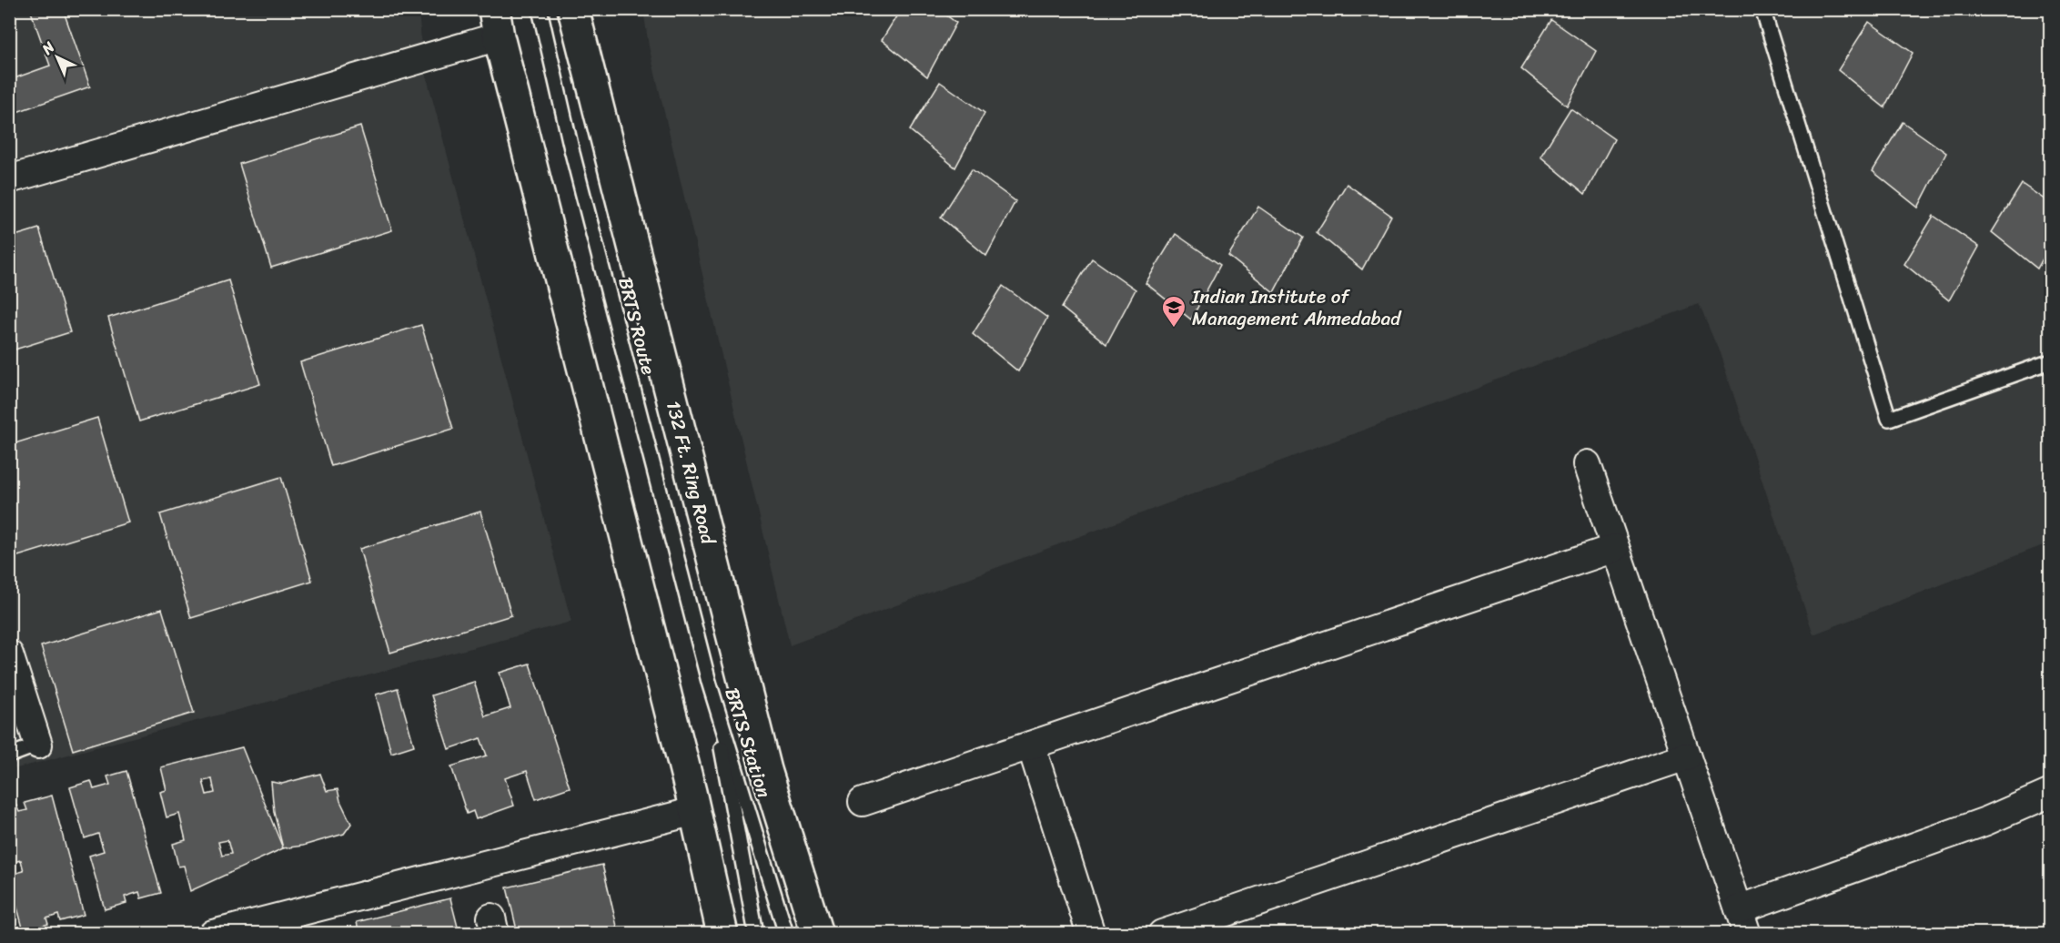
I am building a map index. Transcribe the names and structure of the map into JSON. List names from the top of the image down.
{
  "streets": {
    "main road": ["132 Ft. Ring Road"],
    "lane": ["BRTS Route", "BRTS Station"]
  },
  "crossings": [
    ["BRTS Route", "BRTS Station"]
  ],
  "places": {
    "school or university": ["Indian Institute of Management Ahmedabad"]
  },
  "north": "top left"
}
